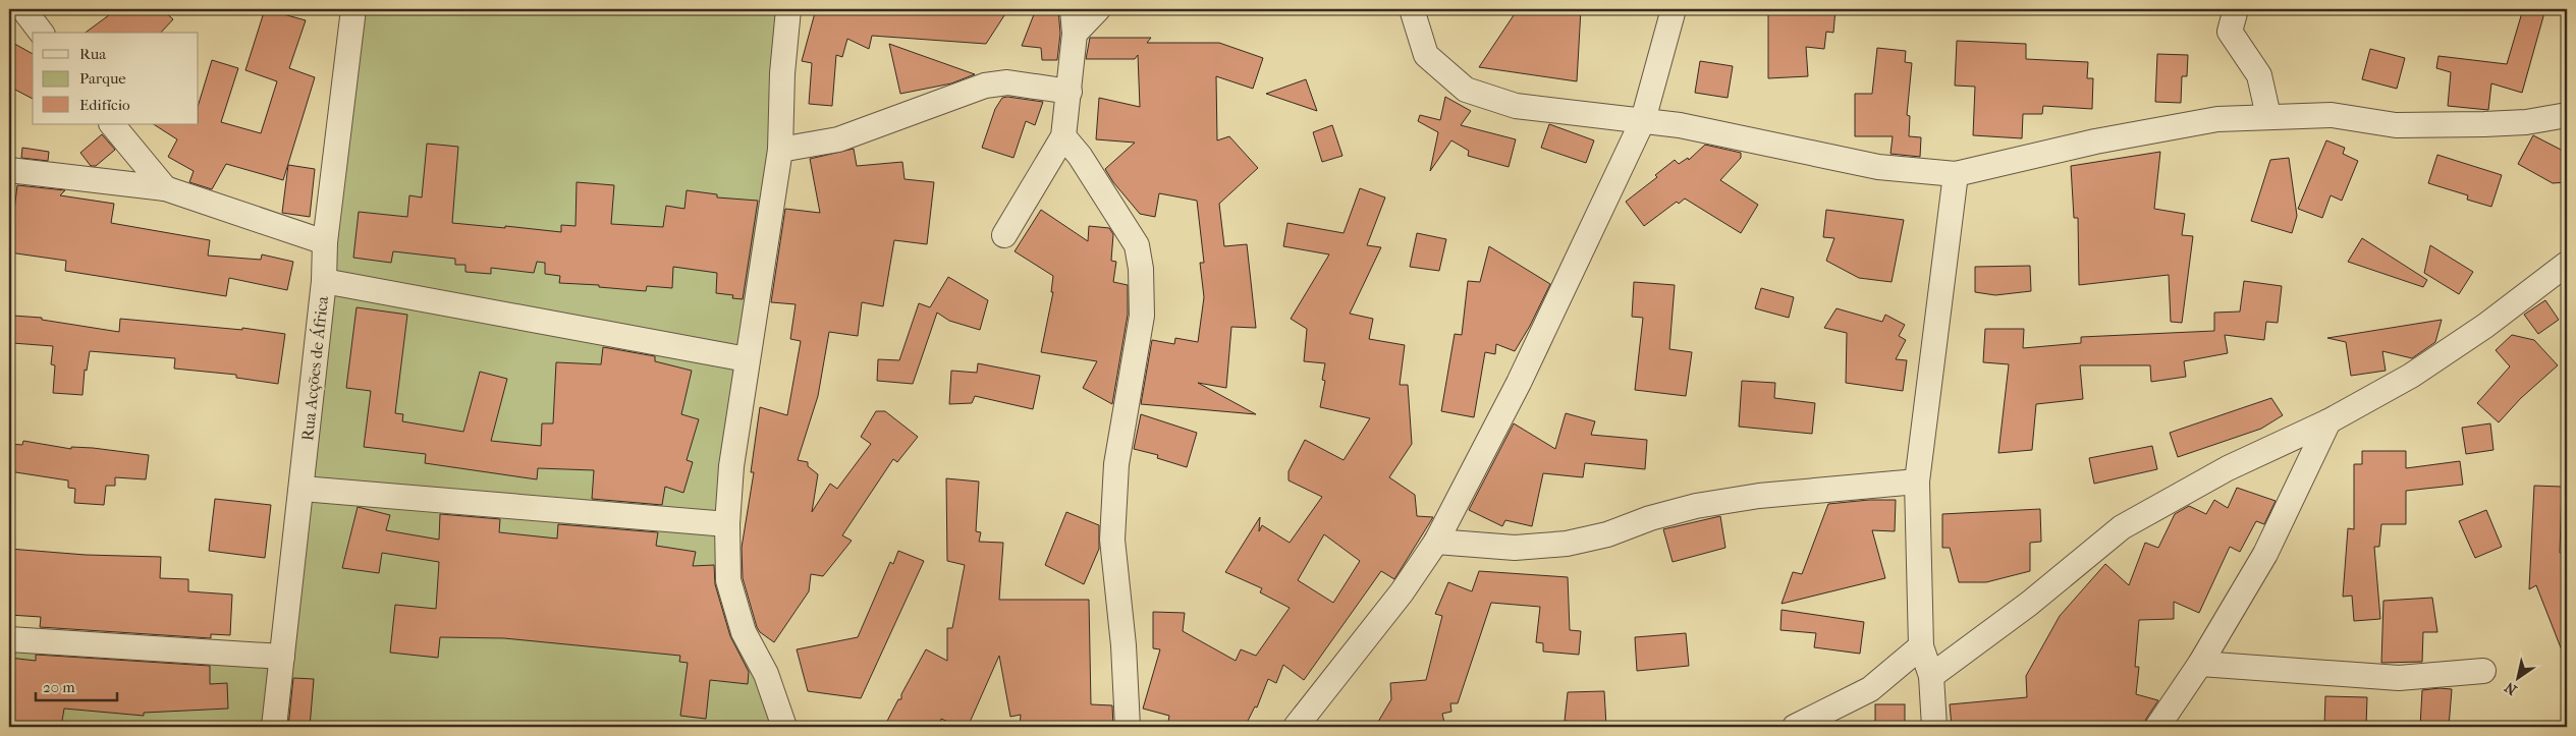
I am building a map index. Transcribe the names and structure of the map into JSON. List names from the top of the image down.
{
  "streets": {
    "street": ["Rua Acções de África"]
  },
  "legend": ["Rua", "Parque", "Edifício"],
  "scale_bar": "20 m",
  "north": "bottom left"
}
